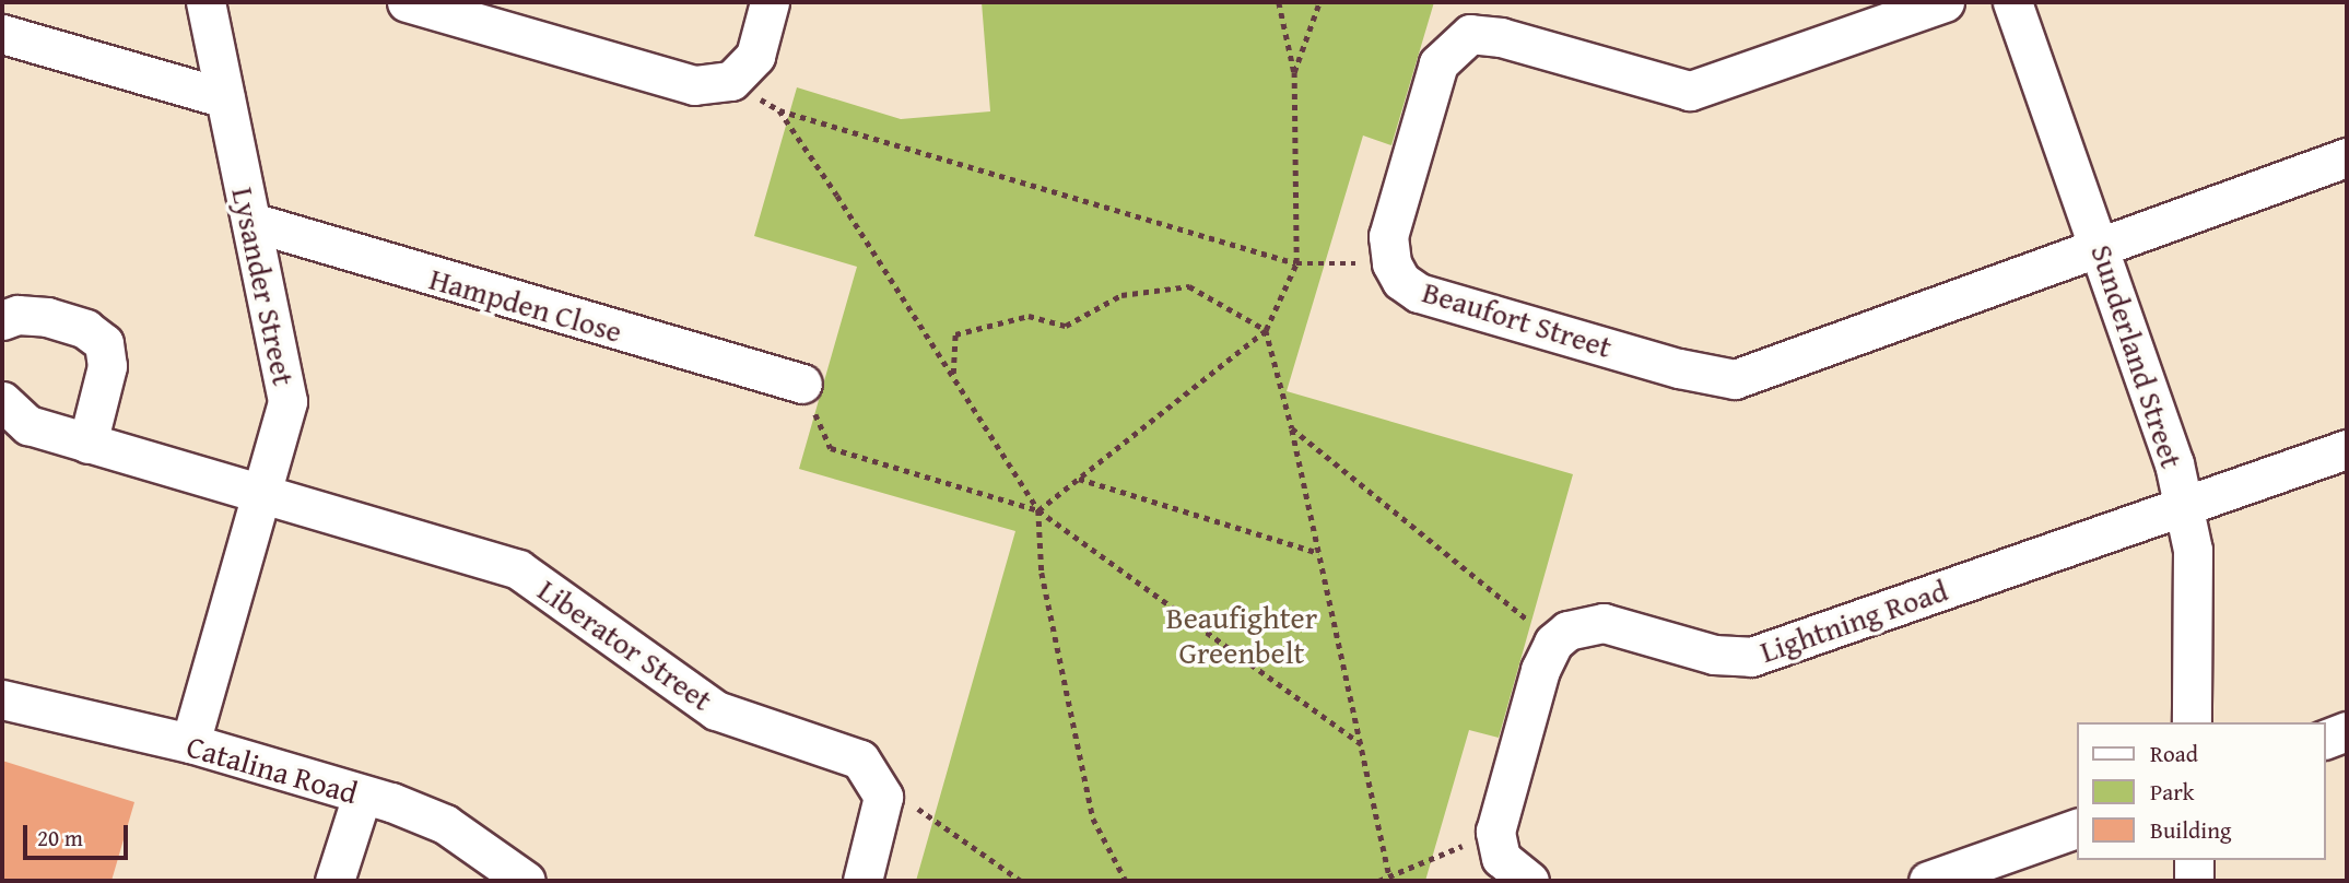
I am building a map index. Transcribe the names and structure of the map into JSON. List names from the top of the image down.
{
  "streets": {
    "street": [
      "Lysander Street",
      "Hampden Close",
      "Beaufort Street",
      "Sunderland Street",
      "Lightning Road",
      "Liberator Street",
      "Catalina Road"
    ]
  },
  "crossings": [
    ["Lysander Street", "Hampden Close"],
    ["Lysander Street", "Liberator Street"],
    ["Lysander Street", "Catalina Road"],
    ["Beaufort Street", "Sunderland Street"],
    ["Sunderland Street", "Lightning Road"]
  ],
  "parks": ["Beaufighter Greenbelt"],
  "legend": ["Road", "Park", "Building"],
  "scale_bar": "20 m"
}
